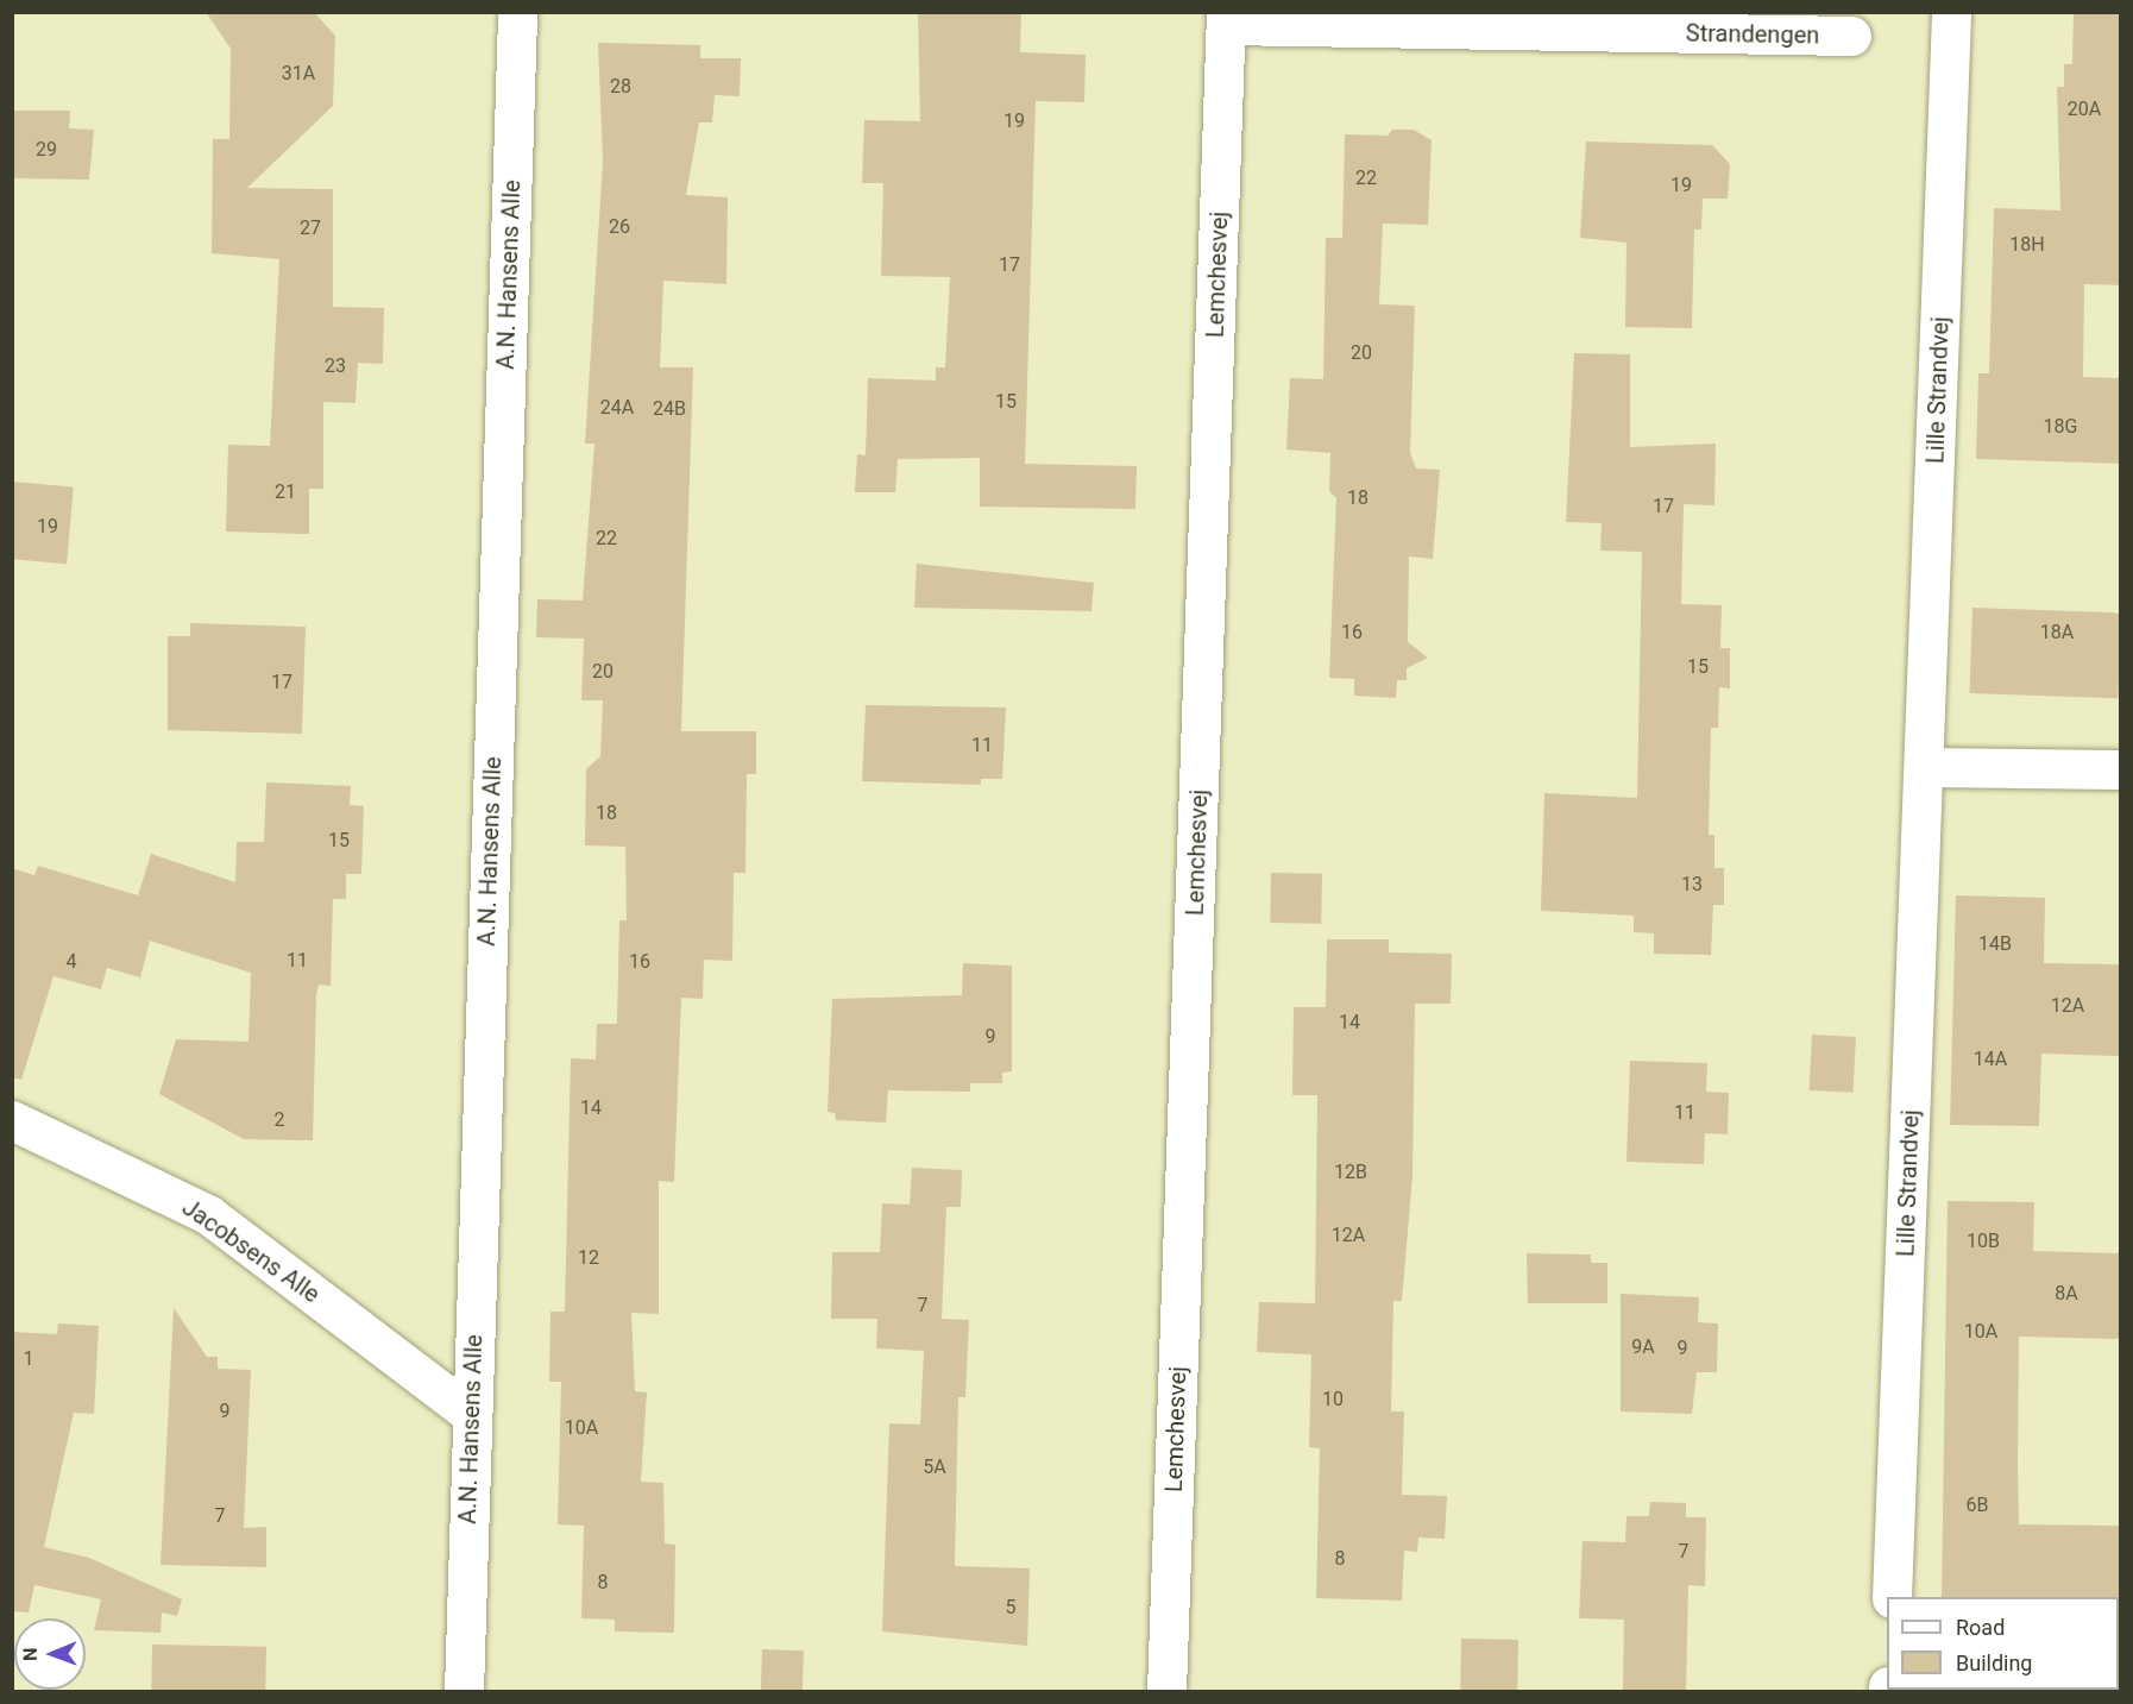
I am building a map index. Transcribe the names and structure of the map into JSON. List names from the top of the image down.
{
  "streets": {
    "street": [
      "Strandengen",
      "A.N. Hansens Alle",
      "Lemchesvej",
      "Lille Strandvej",
      "Jacobsens Alle"
    ]
  },
  "crossings": [
    ["Strandengen", "Lemchesvej"],
    ["A.N. Hansens Alle", "Jacobsens Alle"]
  ],
  "house_numbers": [
    "31A",
    "28",
    "20A",
    "19",
    "29",
    "22",
    "19",
    "26",
    "27",
    "18H",
    "17",
    "20",
    "23",
    "15",
    "24A",
    "24B",
    "18G",
    "21",
    "18",
    "17",
    "19",
    "22",
    "16",
    "18A",
    "15",
    "20",
    "17",
    "11",
    "18",
    "15",
    "13",
    "14B",
    "11",
    "4",
    "16",
    "12A",
    "14",
    "9",
    "14A",
    "14",
    "11",
    "2",
    "12B",
    "12A",
    "10B",
    "12",
    "8A",
    "7",
    "10A",
    "9A",
    "9",
    "1",
    "10",
    "9",
    "10A",
    "5A",
    "6B",
    "7",
    "7",
    "8",
    "8",
    "5"
  ],
  "legend": ["Road", "Building"],
  "north": "left"
}
